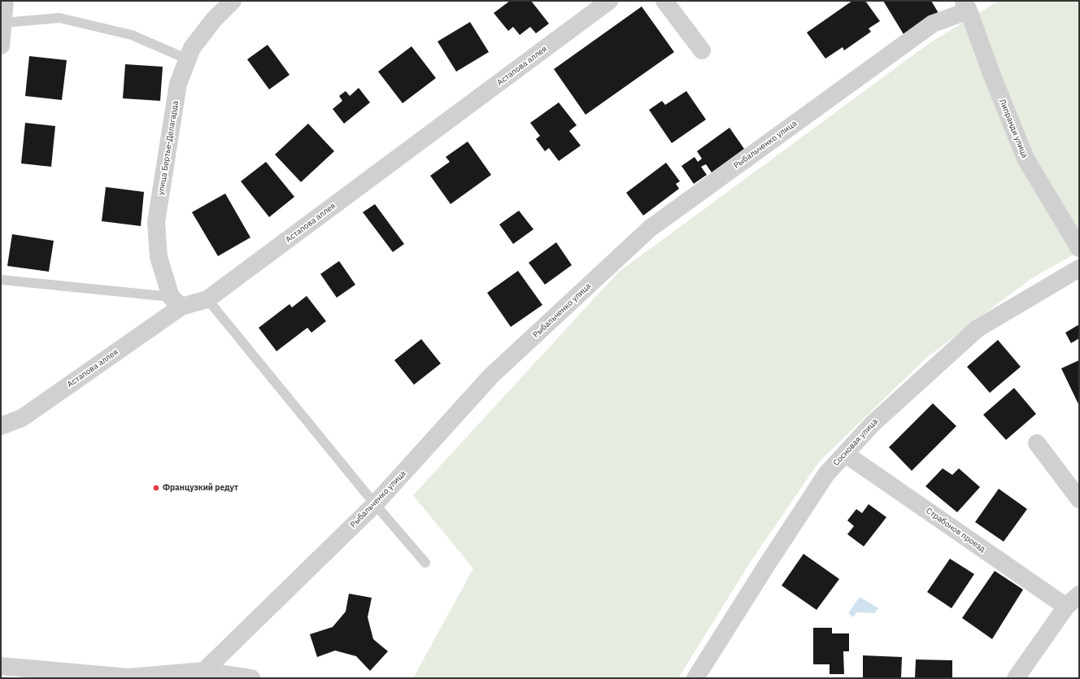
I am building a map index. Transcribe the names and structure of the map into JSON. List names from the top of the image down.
{
  "streets": {
    "street": [
      "Астапова аллея",
      "Липранди улица",
      "Рыбальченко улица",
      "улица Бертье-Делагарда",
      "Сосновая улица",
      "Страбонов проезд"
    ]
  },
  "crossings": [
    ["Астапова аллея", "улица Бертье-Делагарда"],
    ["Липранди улица", "Рыбальченко улица"],
    ["Сосновая улица", "Страбонов проезд"]
  ],
  "places": ["Французкий редут"]
}
